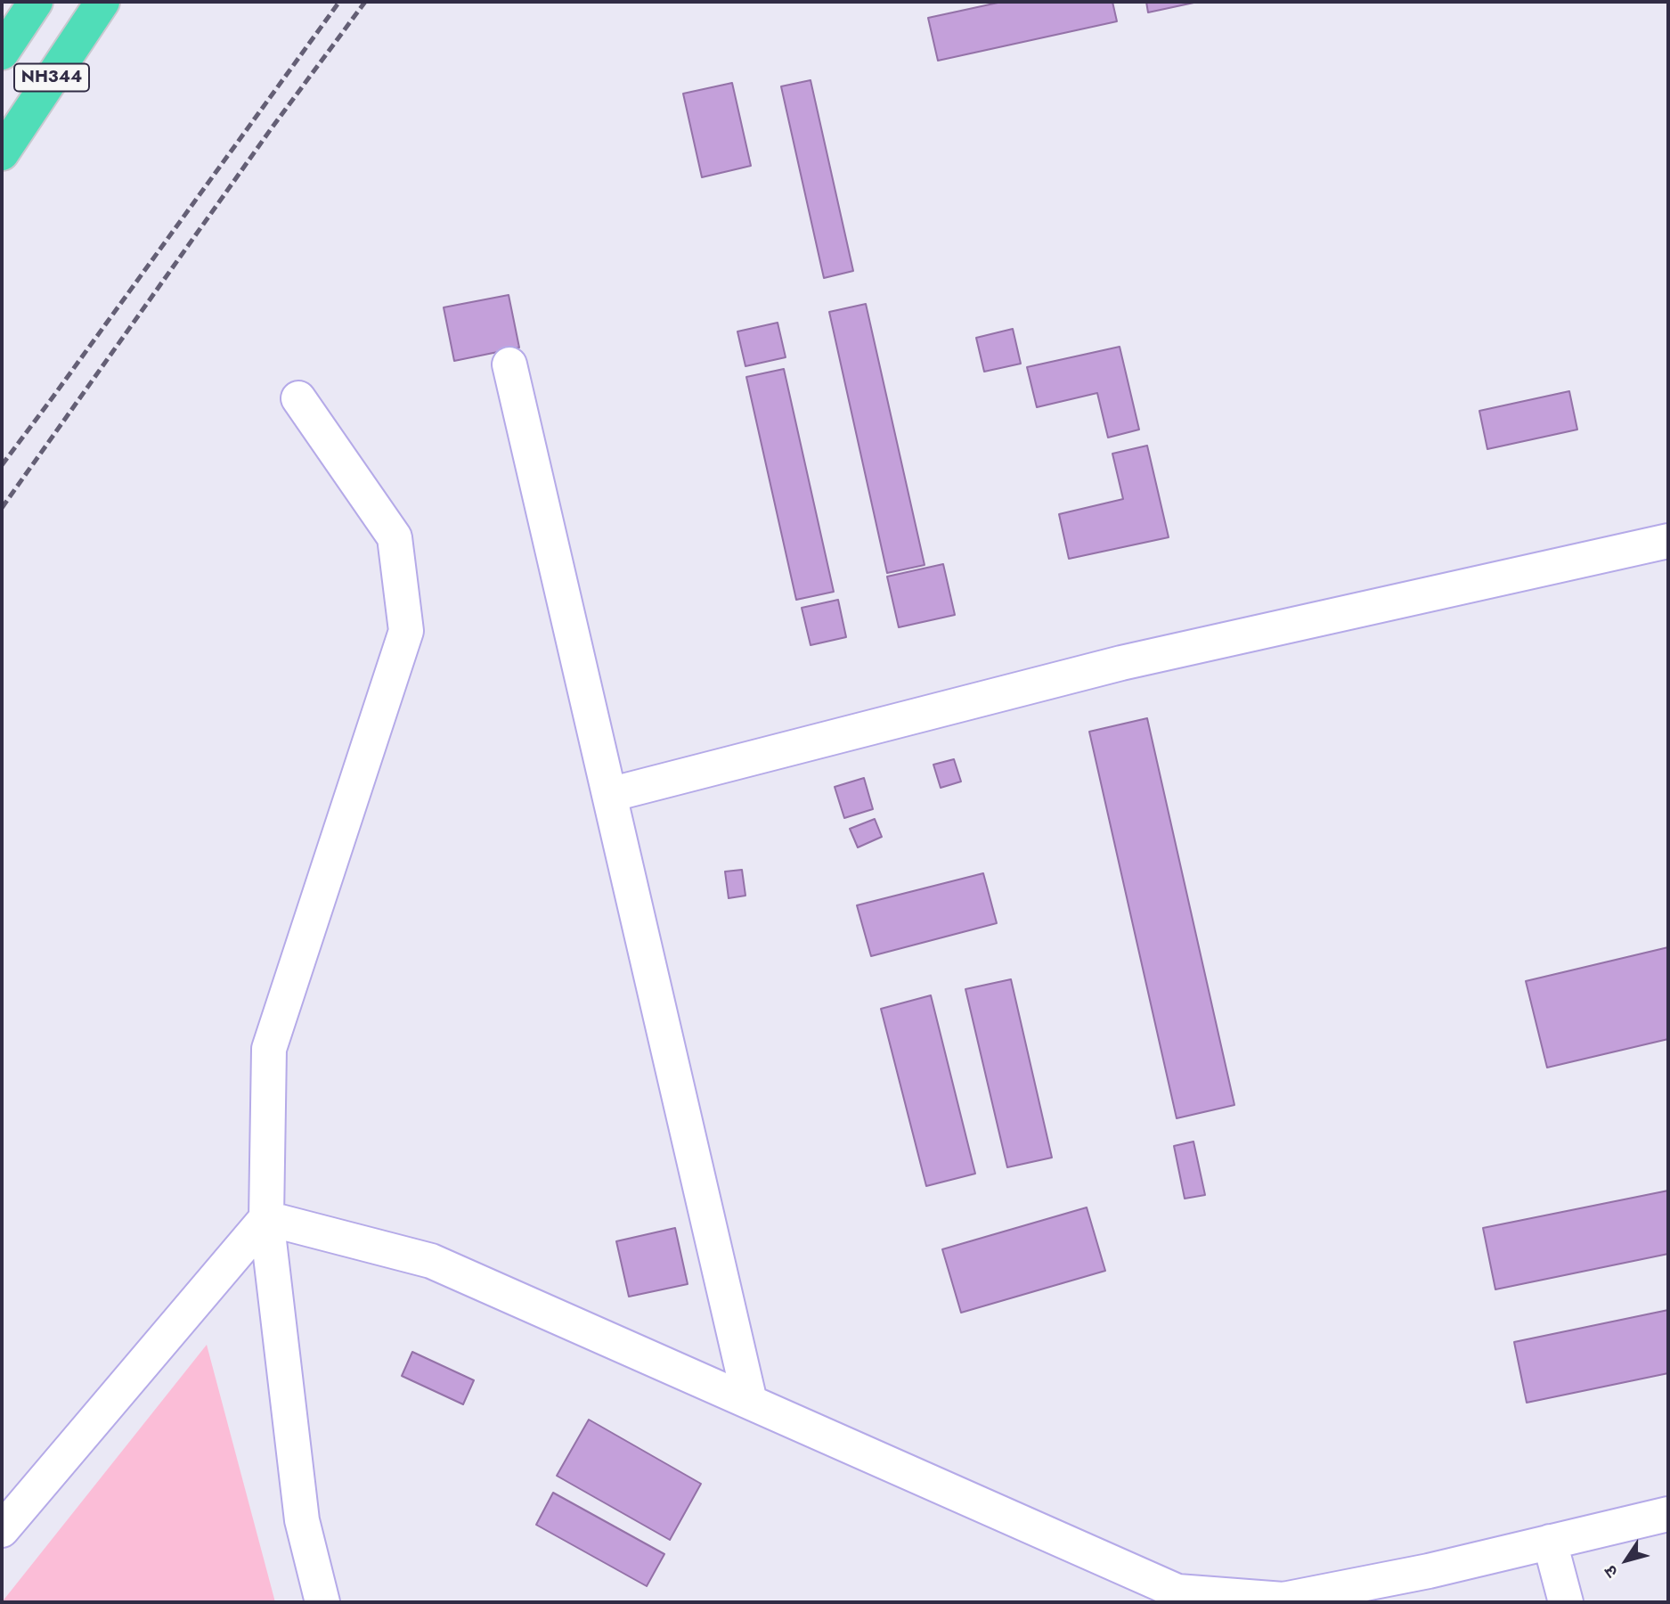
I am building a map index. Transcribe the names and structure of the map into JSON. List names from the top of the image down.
{
  "streets": {
    "highway": ["NH344"]
  },
  "north": "bottom left"
}
